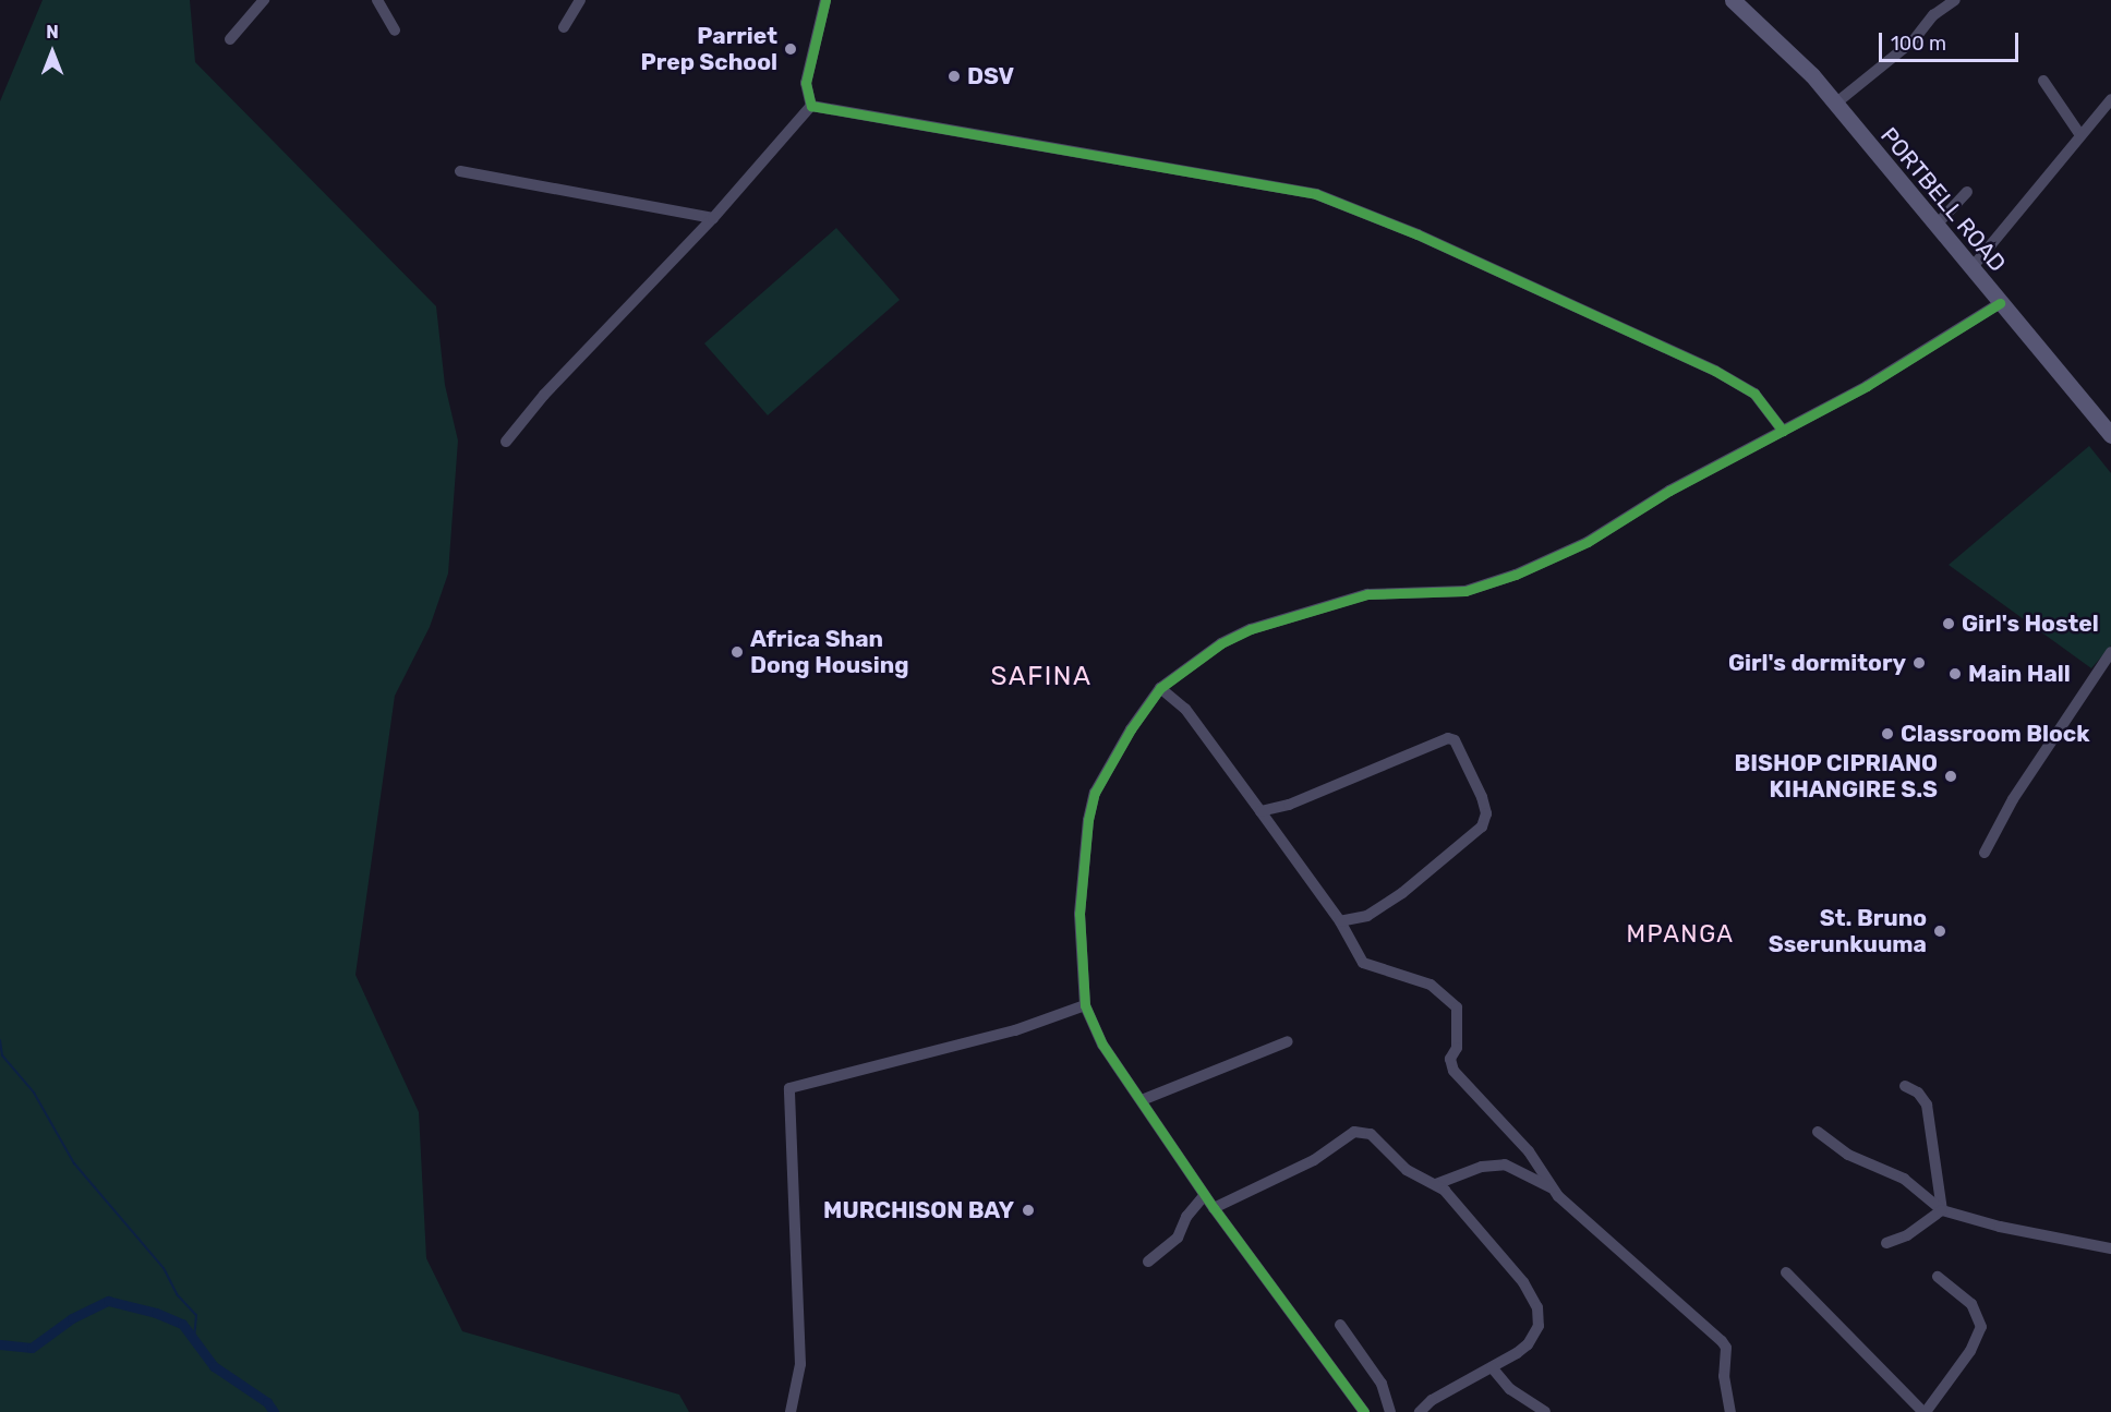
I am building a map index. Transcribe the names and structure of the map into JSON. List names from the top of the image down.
{
  "streets": {
    "main road": ["PORTBELL ROAD"]
  },
  "districts": ["SAFINA", "MPANGA"],
  "places": [
    "Parriet Prep School",
    "DSV",
    "Girl's Hostel",
    "Africa Shan Dong Housing",
    "Girl's dormitory",
    "Main Hall",
    "Classroom Block",
    "BISHOP CIPRIANO KIHANGIRE S.S",
    "St. Bruno Sserunkuuma",
    "MURCHISON BAY"
  ],
  "scale_bar": "100 m",
  "north": "top"
}
